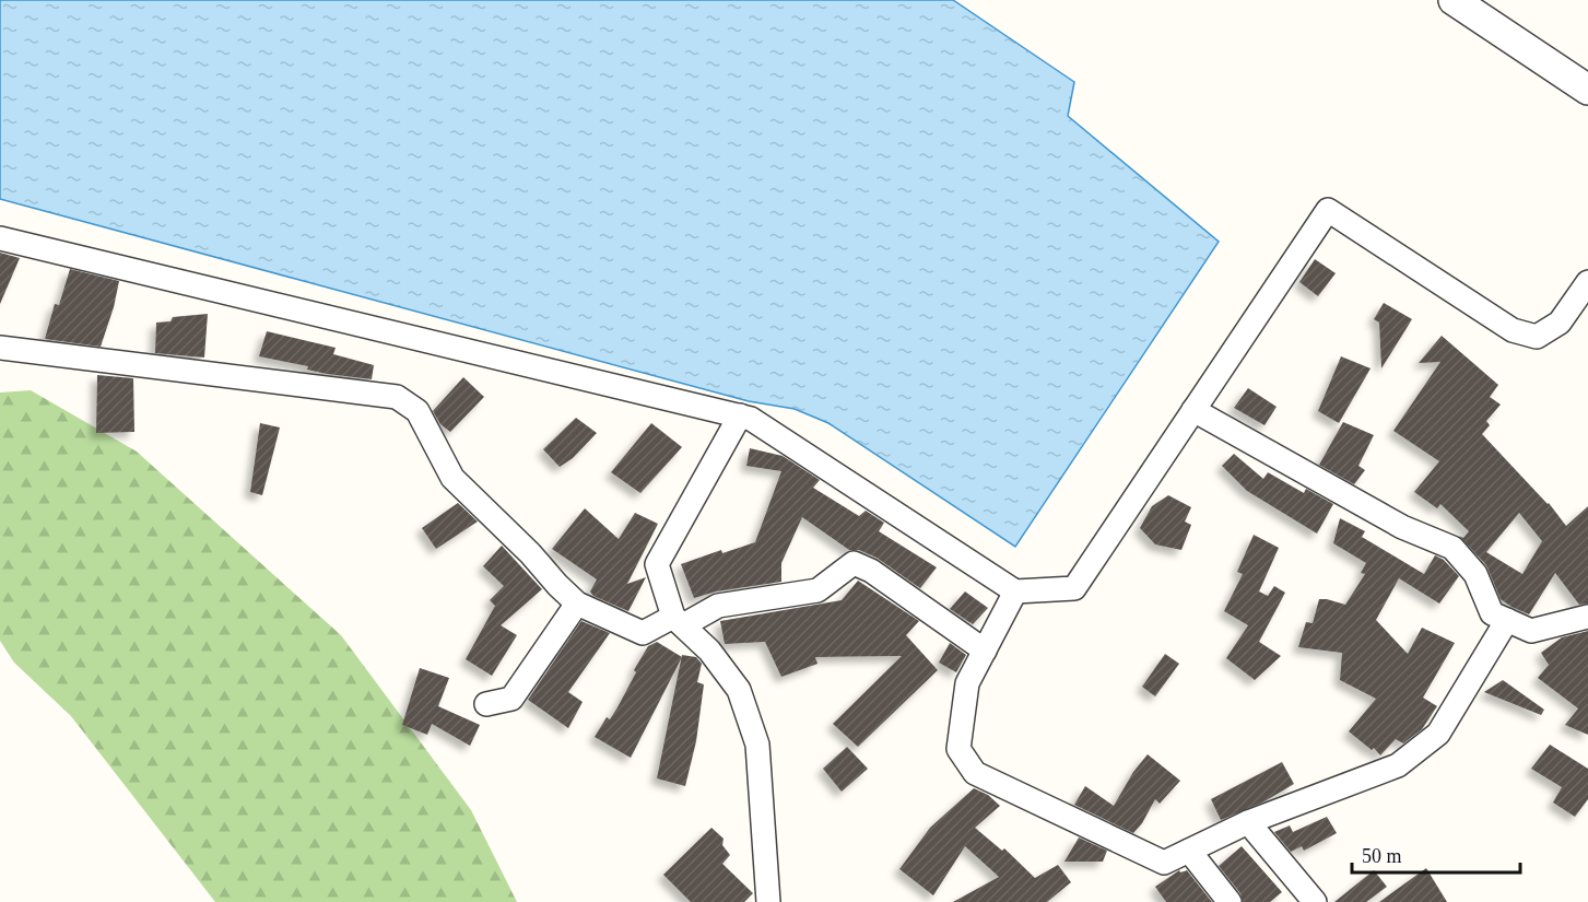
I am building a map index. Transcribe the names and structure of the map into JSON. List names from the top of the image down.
{
  "scale_bar": "50 m"
}
